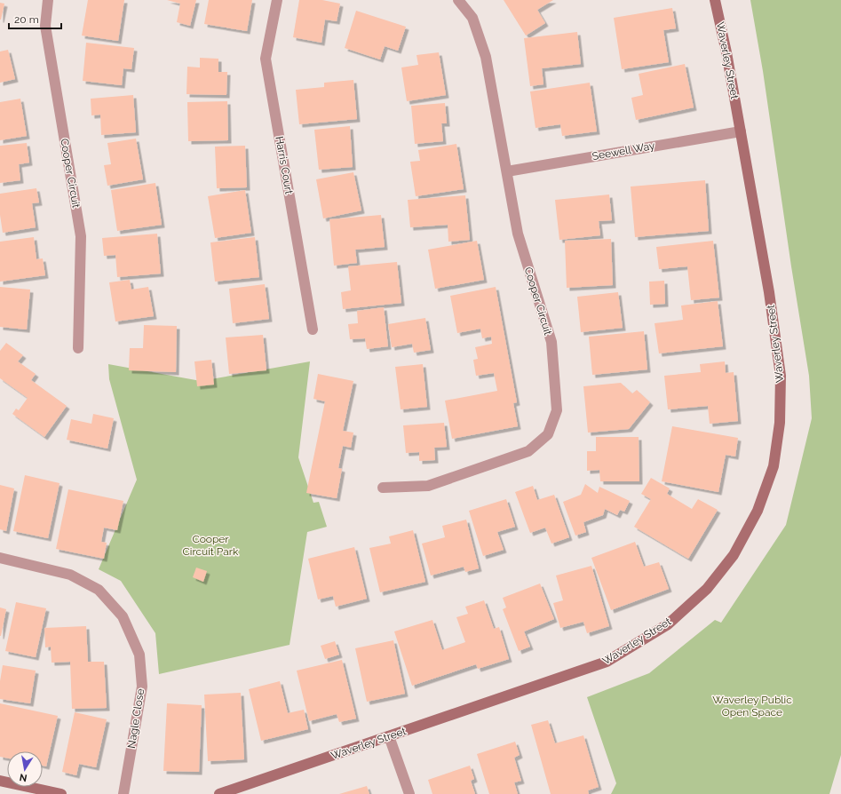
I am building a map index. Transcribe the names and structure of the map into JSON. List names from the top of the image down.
{
  "streets": {
    "street": [
      "Waverley Street",
      "Seewell Way",
      "Harris Court",
      "Cooper Circuit",
      "Nagle Close"
    ]
  },
  "crossings": [
    ["Waverley Street", "Seewell Way"],
    ["Seewell Way", "Cooper Circuit"]
  ],
  "parks": ["Cooper Circuit Park", "Waverley Public Open Space"],
  "scale_bar": "20 m",
  "north": "bottom"
}
